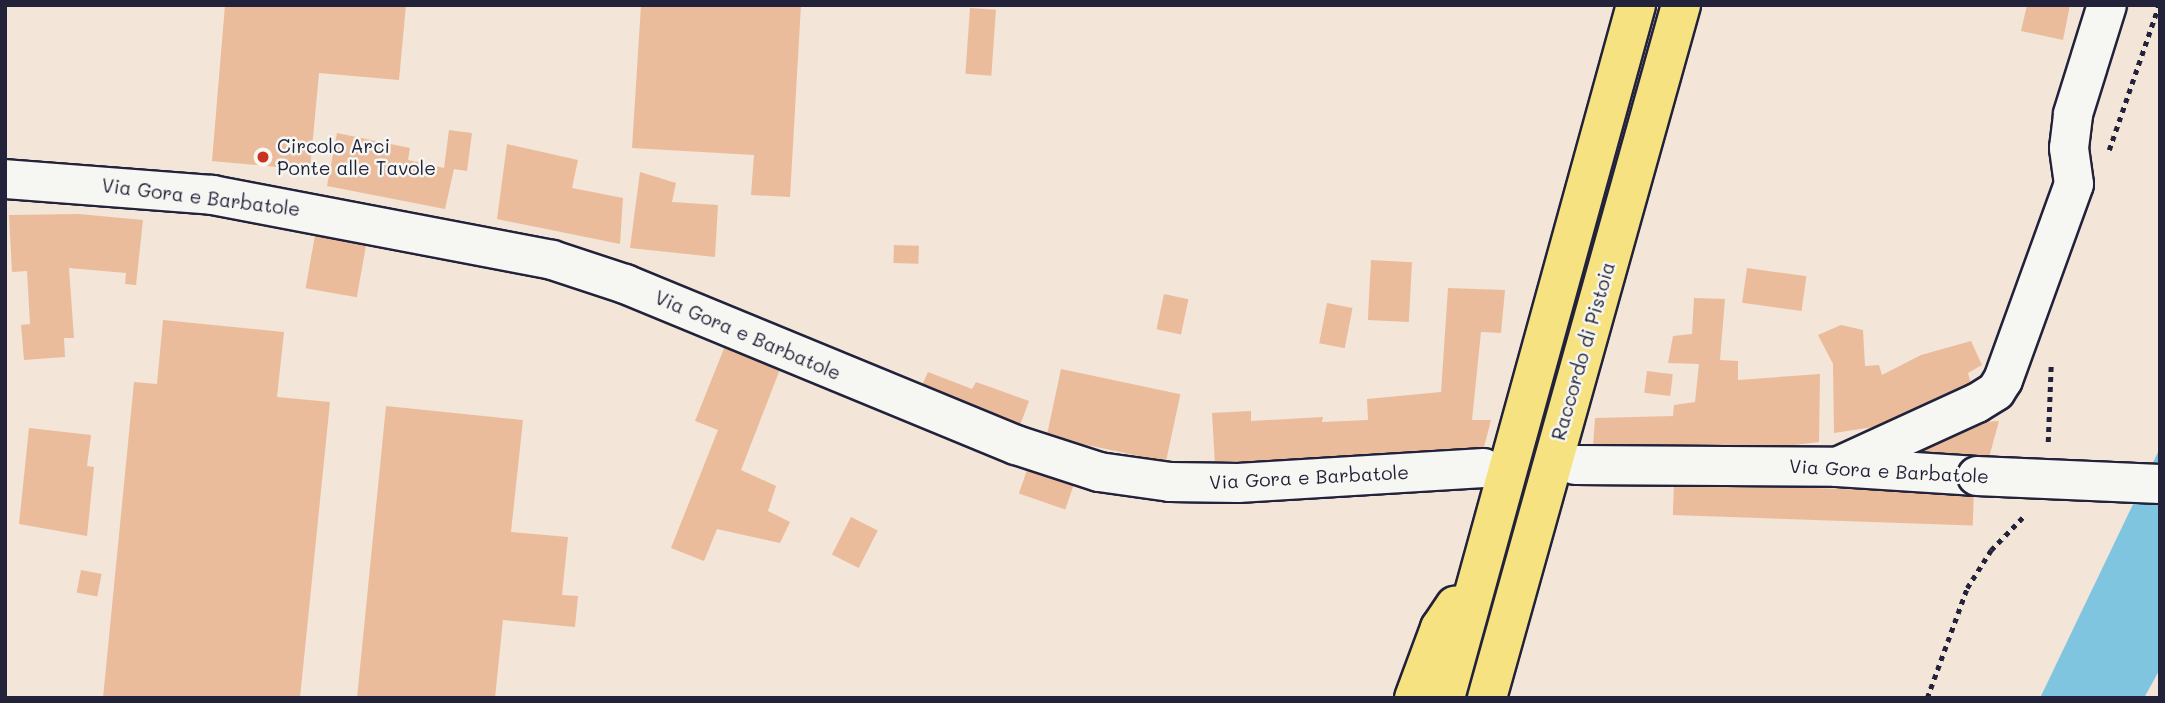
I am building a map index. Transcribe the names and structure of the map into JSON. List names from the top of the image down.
{
  "streets": {
    "highway": ["Raccordo di Pistoia"],
    "street": ["Via Gora e Barbatole"]
  },
  "places": ["Circolo Arci Ponte alle Tavole"]
}
